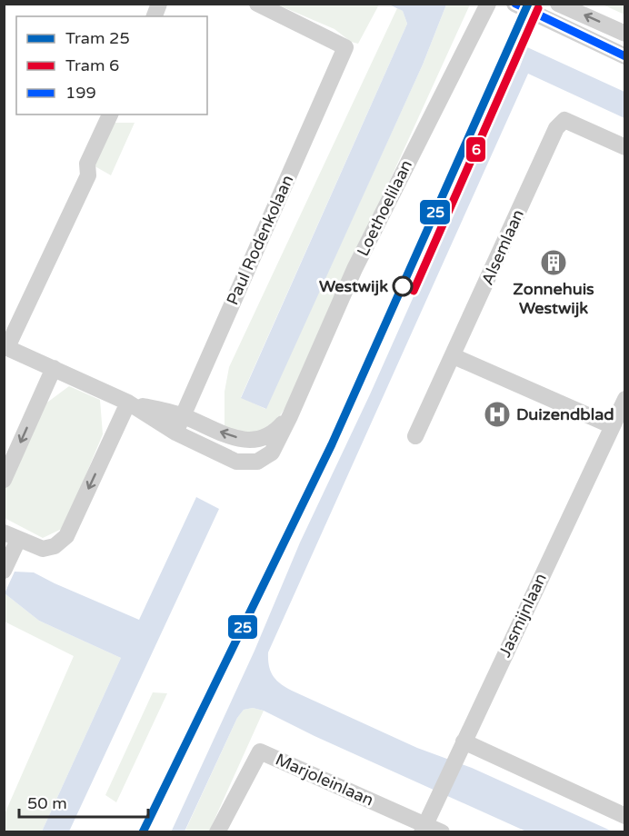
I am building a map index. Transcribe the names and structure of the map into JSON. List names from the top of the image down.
{
  "streets": {
    "street": [
      "Loethoelilaan",
      "Paul Rodenkolaan",
      "Alsemlaan",
      "Jasmijnlaan",
      "Marjoleinlaan"
    ]
  },
  "crossings": [
    ["Loethoelilaan", "Paul Rodenkolaan"],
    ["Jasmijnlaan", "Marjoleinlaan"]
  ],
  "places": {
    "building": ["Zonnehuis Westwijk"],
    "other": ["Westwijk"],
    "hospital": ["Duizendblad"]
  },
  "lines": ["tram line 25", "transit line 199", "tram line 6"],
  "legend": ["Tram 25", "Tram 6", "199"],
  "scale_bar": "50 m"
}
